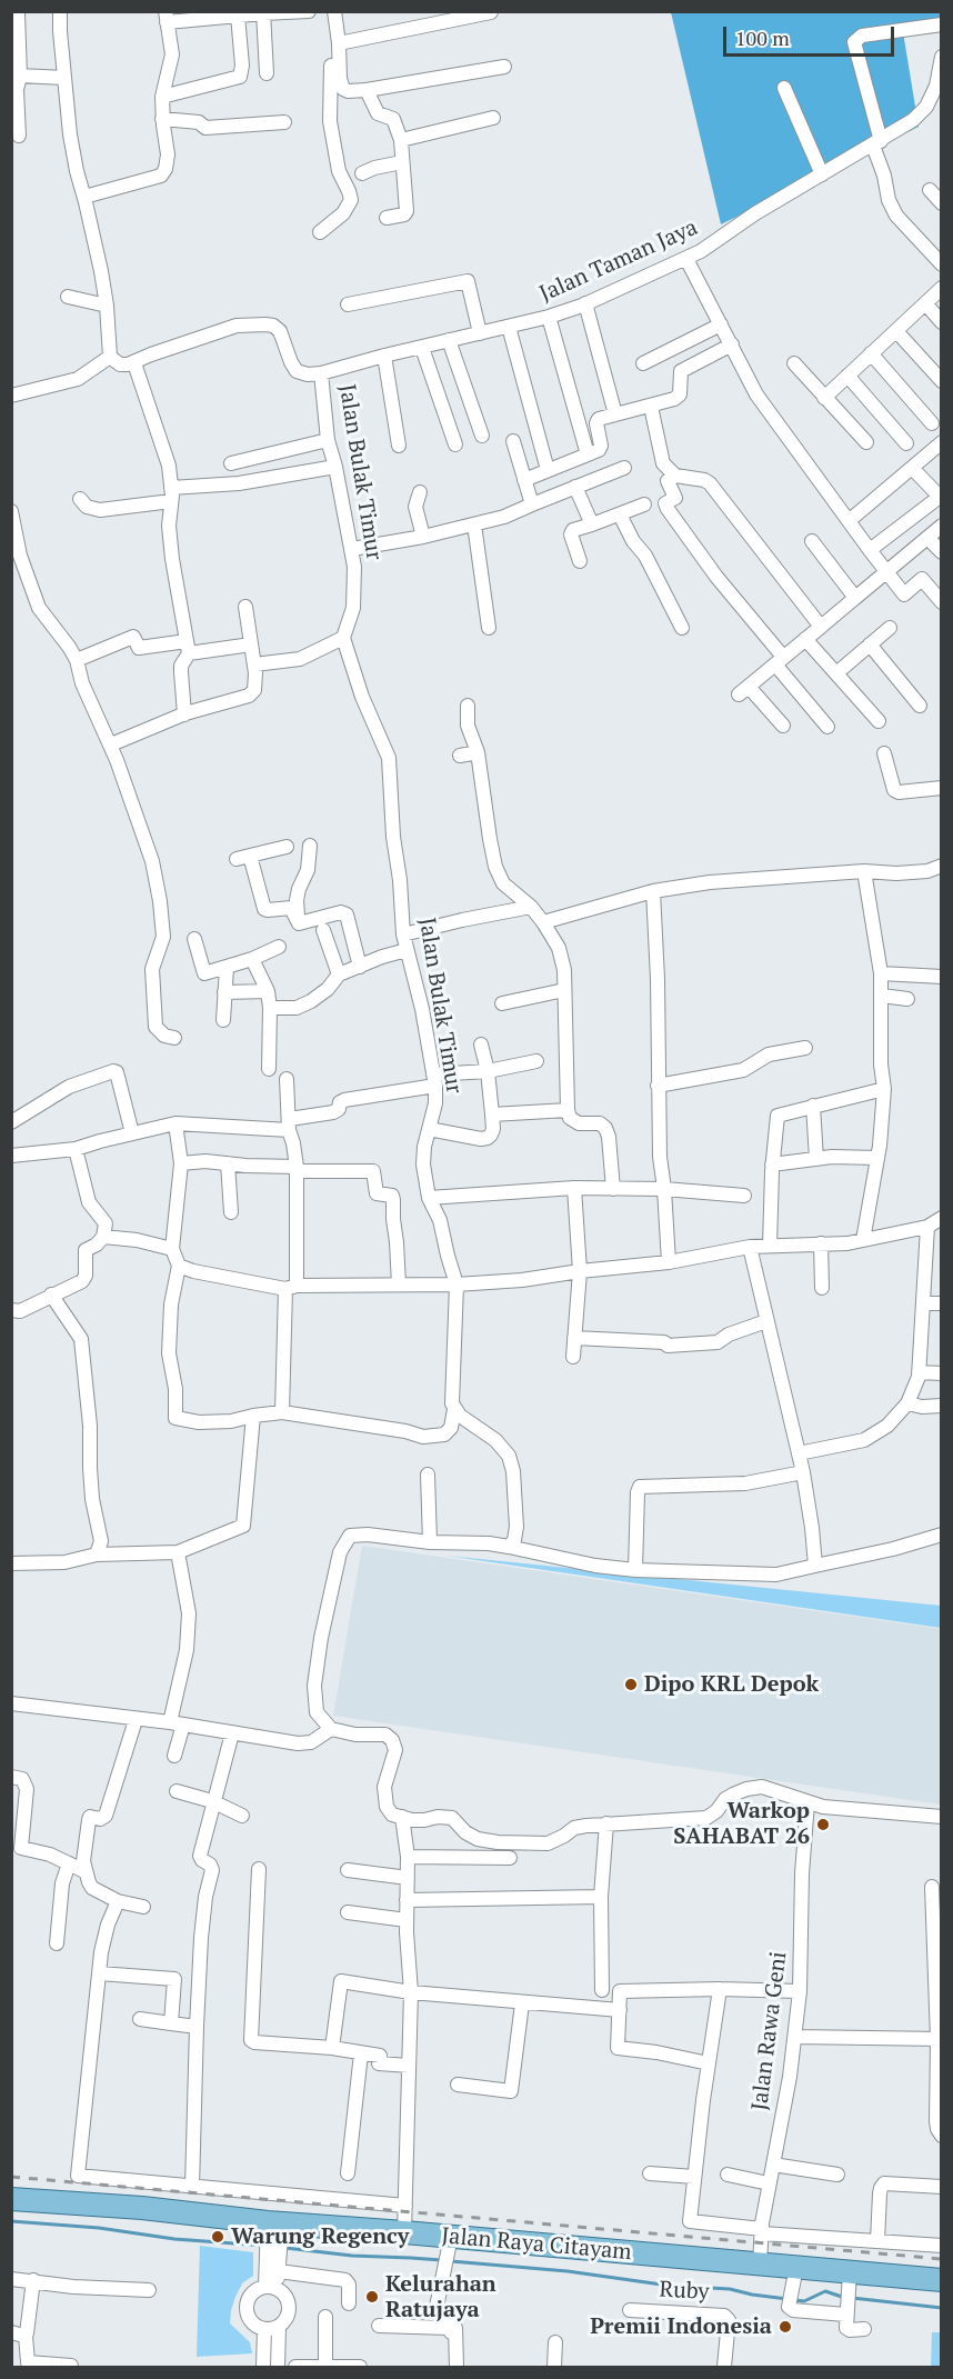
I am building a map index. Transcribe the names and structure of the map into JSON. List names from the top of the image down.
{
  "streets": {
    "main road": ["Jalan Raya Citayam"],
    "street": [
      "Jalan Taman Jaya",
      "Jalan Bulak Timur",
      "Jalan Rawa Geni",
      "Ruby"
    ]
  },
  "crossings": [
    ["Jalan Taman Jaya", "Jalan Bulak Timur"],
    ["Jalan Rawa Geni", "Jalan Raya Citayam"]
  ],
  "places": [
    "Dipo KRL Depok",
    "Warkop SAHABAT 26",
    "Warung Regency",
    "Kelurahan Ratujaya",
    "Premii Indonesia"
  ],
  "scale_bar": "100 m"
}
